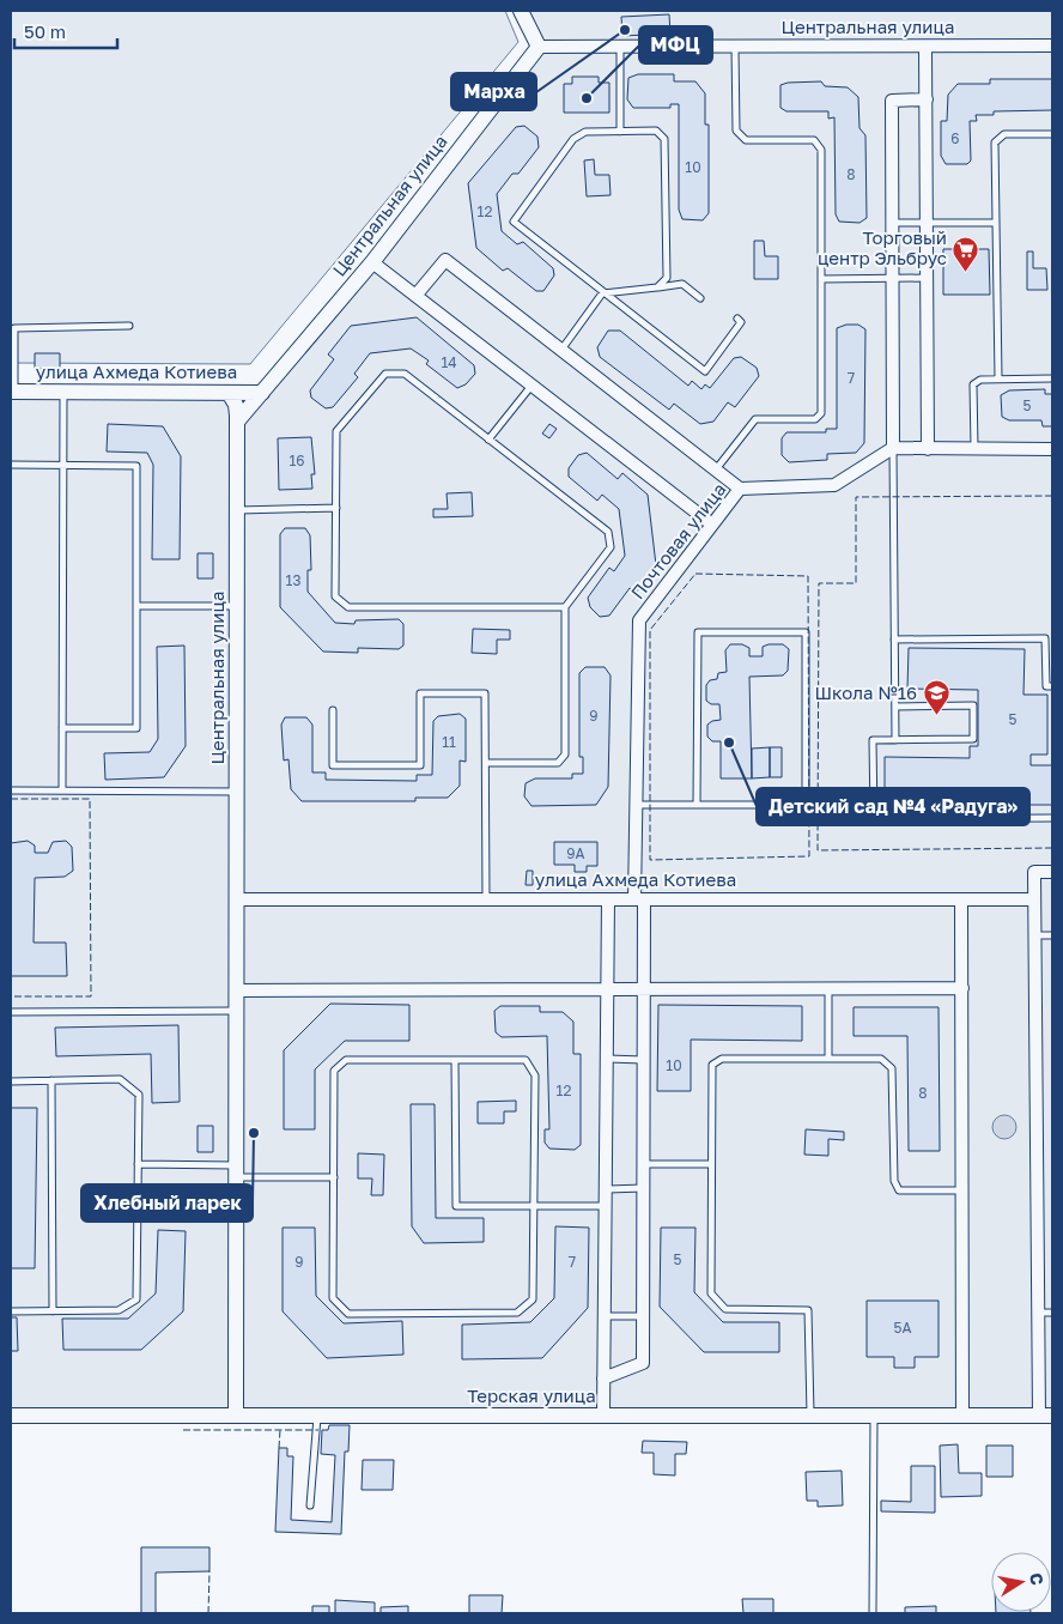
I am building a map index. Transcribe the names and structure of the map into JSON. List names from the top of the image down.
{
  "streets": {
    "street": [
      "Центральная улица",
      "улица Ахмеда Котиева",
      "Почтовая улица",
      "Терская улица"
    ]
  },
  "crossings": [
    ["Центральная улица", "улица Ахмеда Котиева"],
    ["Центральная улица", "Терская улица"],
    ["улица Ахмеда Котиева", "Почтовая улица"]
  ],
  "places": {
    "other": [
      "Марха",
      "МФЦ",
      "Детский сад №4 «Радуга»",
      "Хлебный ларек"
    ],
    "supermarket": ["Торговый центр Эльбрус"],
    "school or university": ["Школа №16"]
  },
  "house_numbers": [
    "6",
    "10",
    "8",
    "12",
    "14",
    "7",
    "5",
    "16",
    "13",
    "9",
    "5",
    "11",
    "9А",
    "10",
    "12",
    "8",
    "5",
    "9",
    "7",
    "5А"
  ],
  "scale_bar": "50 m",
  "north": "right"
}
